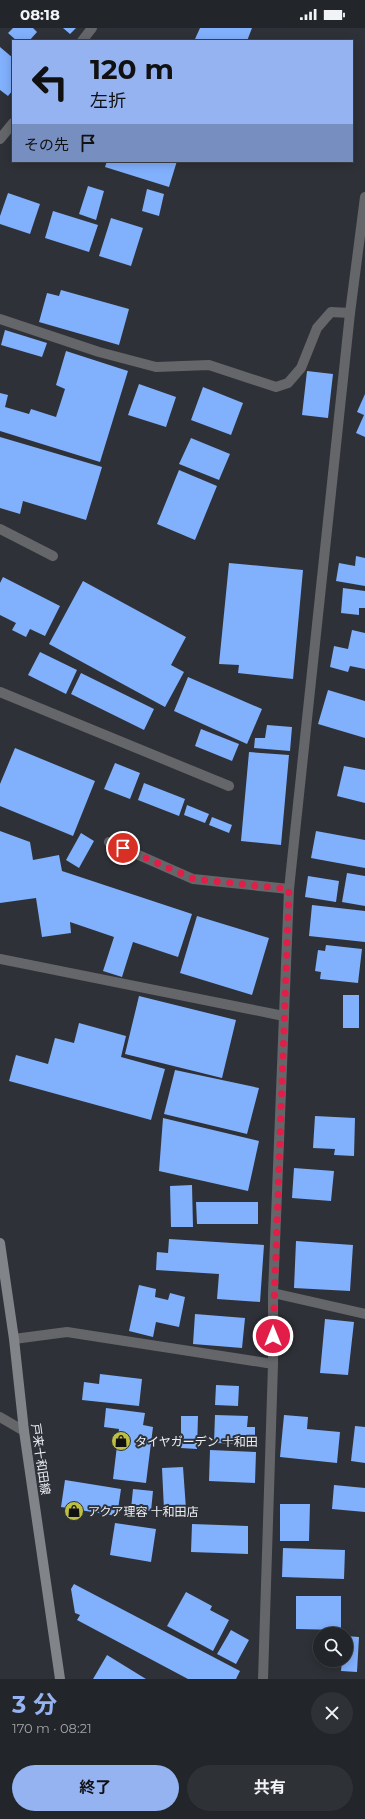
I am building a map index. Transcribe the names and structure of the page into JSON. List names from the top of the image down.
{
  "streets": {
    "main road": ["戸来十和田線"]
  },
  "places": {
    "shop": ["タイヤガーデン 十和田", "アクア理容 十和田店"]
  },
  "page": {
    "status": "08:18",
    "turn": ["120 m", "左折"],
    "then": "その先",
    "heading": ["3 分", "170 m · 08:21"],
    "buttons": ["終了", "共有"]
  }
}
